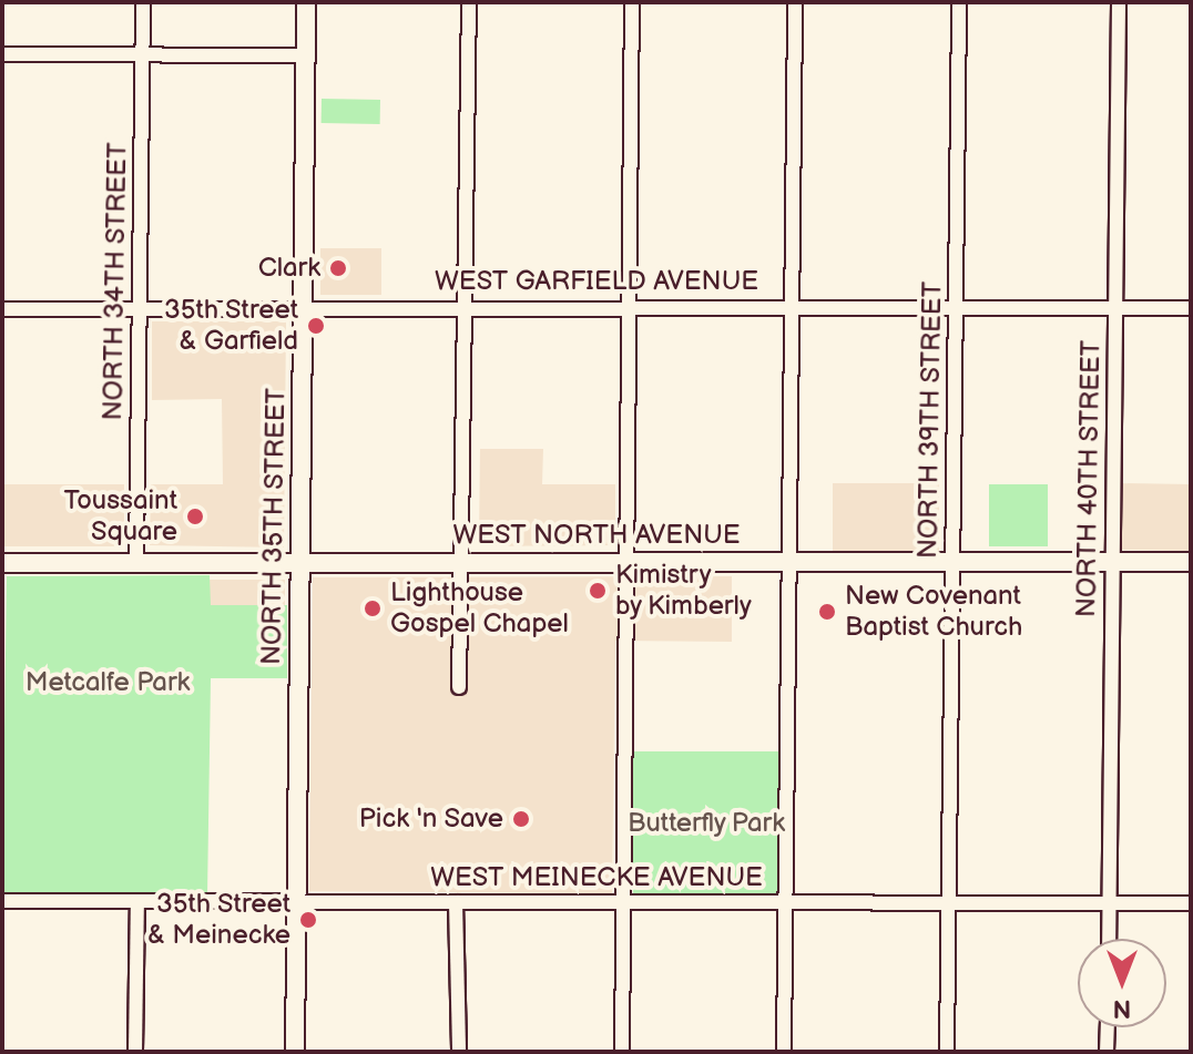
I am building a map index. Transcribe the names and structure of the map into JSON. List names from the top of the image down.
{
  "streets": {
    "main road": ["NORTH 35TH STREET", "WEST NORTH AVENUE"],
    "street": [
      "NORTH 34TH STREET",
      "WEST GARFIELD AVENUE",
      "NORTH 39TH STREET",
      "NORTH 40TH STREET",
      "WEST MEINECKE AVENUE"
    ]
  },
  "crossings": [
    ["NORTH 34TH STREET", "WEST GARFIELD AVENUE"],
    ["NORTH 34TH STREET", "WEST NORTH AVENUE"],
    ["WEST GARFIELD AVENUE", "NORTH 39TH STREET"],
    ["WEST GARFIELD AVENUE", "NORTH 40TH STREET"],
    ["WEST GARFIELD AVENUE", "NORTH 35TH STREET"],
    ["NORTH 39TH STREET", "WEST NORTH AVENUE"],
    ["NORTH 39TH STREET", "WEST MEINECKE AVENUE"],
    ["NORTH 40TH STREET", "WEST NORTH AVENUE"],
    ["NORTH 40TH STREET", "WEST MEINECKE AVENUE"],
    ["NORTH 35TH STREET", "WEST NORTH AVENUE"],
    ["NORTH 35TH STREET", "WEST MEINECKE AVENUE"]
  ],
  "parks": ["Metcalfe Park", "Butterfly Park"],
  "places": [
    "Clark",
    "35th Street & Garfield",
    "Toussaint Square",
    "Kimistry by Kimberly",
    "Lighthouse Gospel Chapel",
    "New Covenant Baptist Church",
    "Pick 'n Save",
    "35th Street & Meinecke"
  ],
  "north": "bottom"
}
